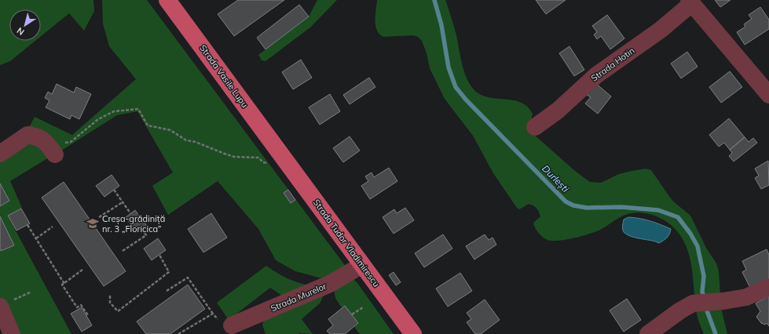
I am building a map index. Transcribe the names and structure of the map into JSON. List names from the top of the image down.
{
  "streets": {
    "main road": ["Strada Vasile Lupu", "Strada Tudor Vladimirescu"],
    "street": ["Strada Hotin", "Strada Murelor"]
  },
  "crossings": [
    ["Strada Vasile Lupu", "Strada Tudor Vladimirescu"],
    ["Strada Tudor Vladimirescu", "Strada Murelor"]
  ],
  "water": ["Durlești"],
  "places": {
    "school or university": ["Creșa-grădiniță nr. 3 „Floricica”"]
  },
  "north": "bottom left"
}
